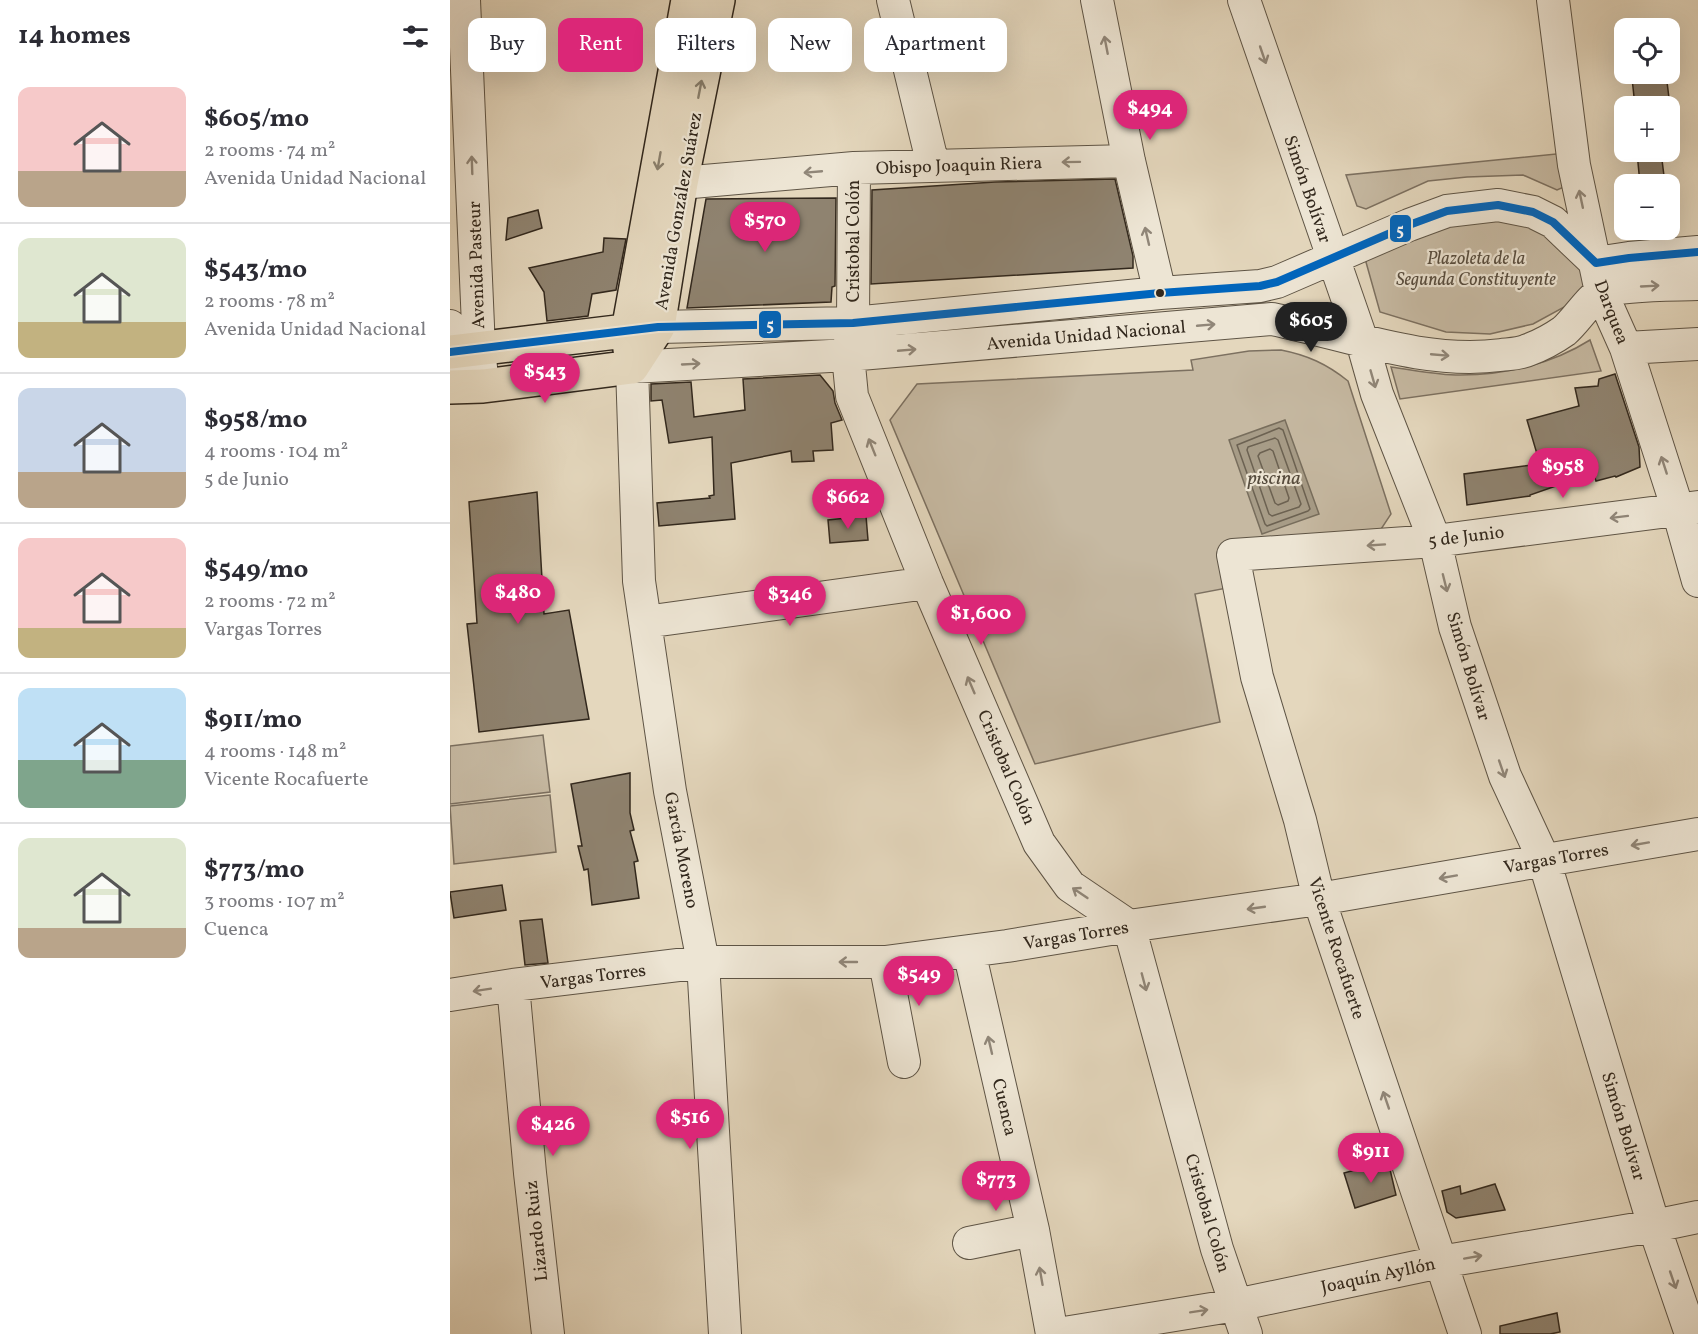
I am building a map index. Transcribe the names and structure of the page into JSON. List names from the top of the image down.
{
  "streets": {
    "main road": ["Avenida González Suárez", "Avenida Unidad Nacional"],
    "street": [
      "Obispo Joaquin Riera",
      "Simón Bolívar",
      "Cristobal Colón",
      "Avenida Pasteur",
      "Darquea",
      "5 de Junio",
      "García Moreno",
      "Vargas Torres",
      "Vicente Rocafuerte",
      "Cuenca",
      "Lizardo Ruiz",
      "Joaquín Ayllón"
    ]
  },
  "crossings": [
    ["Obispo Joaquin Riera", "Avenida González Suárez"],
    ["Obispo Joaquin Riera", "Cristobal Colón"],
    ["Simón Bolívar", "Avenida Unidad Nacional"],
    ["Simón Bolívar", "5 de Junio"],
    ["Simón Bolívar", "Vargas Torres"],
    ["Simón Bolívar", "Joaquín Ayllón"],
    ["Avenida González Suárez", "Avenida Unidad Nacional"],
    ["Avenida González Suárez", "García Moreno"],
    ["Cristobal Colón", "Avenida Unidad Nacional"],
    ["Cristobal Colón", "Vargas Torres"],
    ["Cristobal Colón", "Joaquín Ayllón"],
    ["Avenida Pasteur", "Avenida Unidad Nacional"],
    ["Darquea", "Avenida Unidad Nacional"],
    ["Darquea", "5 de Junio"],
    ["Avenida Unidad Nacional", "García Moreno"],
    ["5 de Junio", "Vicente Rocafuerte"],
    ["García Moreno", "Vargas Torres"],
    ["Vargas Torres", "Vicente Rocafuerte"],
    ["Vargas Torres", "Cuenca"],
    ["Vargas Torres", "Lizardo Ruiz"],
    ["Vicente Rocafuerte", "Joaquín Ayllón"]
  ],
  "one_way": [
    "Obispo Joaquin Riera",
    "Simón Bolívar",
    "Avenida Pasteur",
    "Darquea",
    "Avenida Unidad Nacional",
    "Vargas Torres",
    "Vicente Rocafuerte",
    "Cuenca",
    "Joaquín Ayllón"
  ],
  "water": ["piscina"],
  "parks": ["Plazoleta de la Segunda Constituyente"],
  "lines": ["transit line 5"],
  "page": {
    "heading": "14 homes",
    "map_buttons": ["+", "−"],
    "chip": [
      "Buy",
      "Rent",
      "Filters",
      "New",
      "Apartment"
    ],
    "list": [
      {
        "name": "$605/mo",
        "note": "2 rooms · 74 m² · Avenida Unidad Nacional"
      },
      {
        "name": "$543/mo",
        "note": "2 rooms · 78 m² · Avenida Unidad Nacional"
      },
      {
        "name": "$958/mo",
        "note": "4 rooms · 104 m² · 5 de Junio"
      },
      {
        "name": "$549/mo",
        "note": "2 rooms · 72 m² · Vargas Torres"
      },
      {
        "name": "$911/mo",
        "note": "4 rooms · 148 m² · Vicente Rocafuerte"
      },
      {
        "name": "$773/mo",
        "note": "3 rooms · 107 m² · Cuenca"
      }
    ],
    "price": [
      "$494",
      "$570",
      "$605",
      "$543",
      "$958",
      "$662",
      "$480",
      "$346",
      "$1,600",
      "$549",
      "$516",
      "$426",
      "$911",
      "$773"
    ]
  }
}
